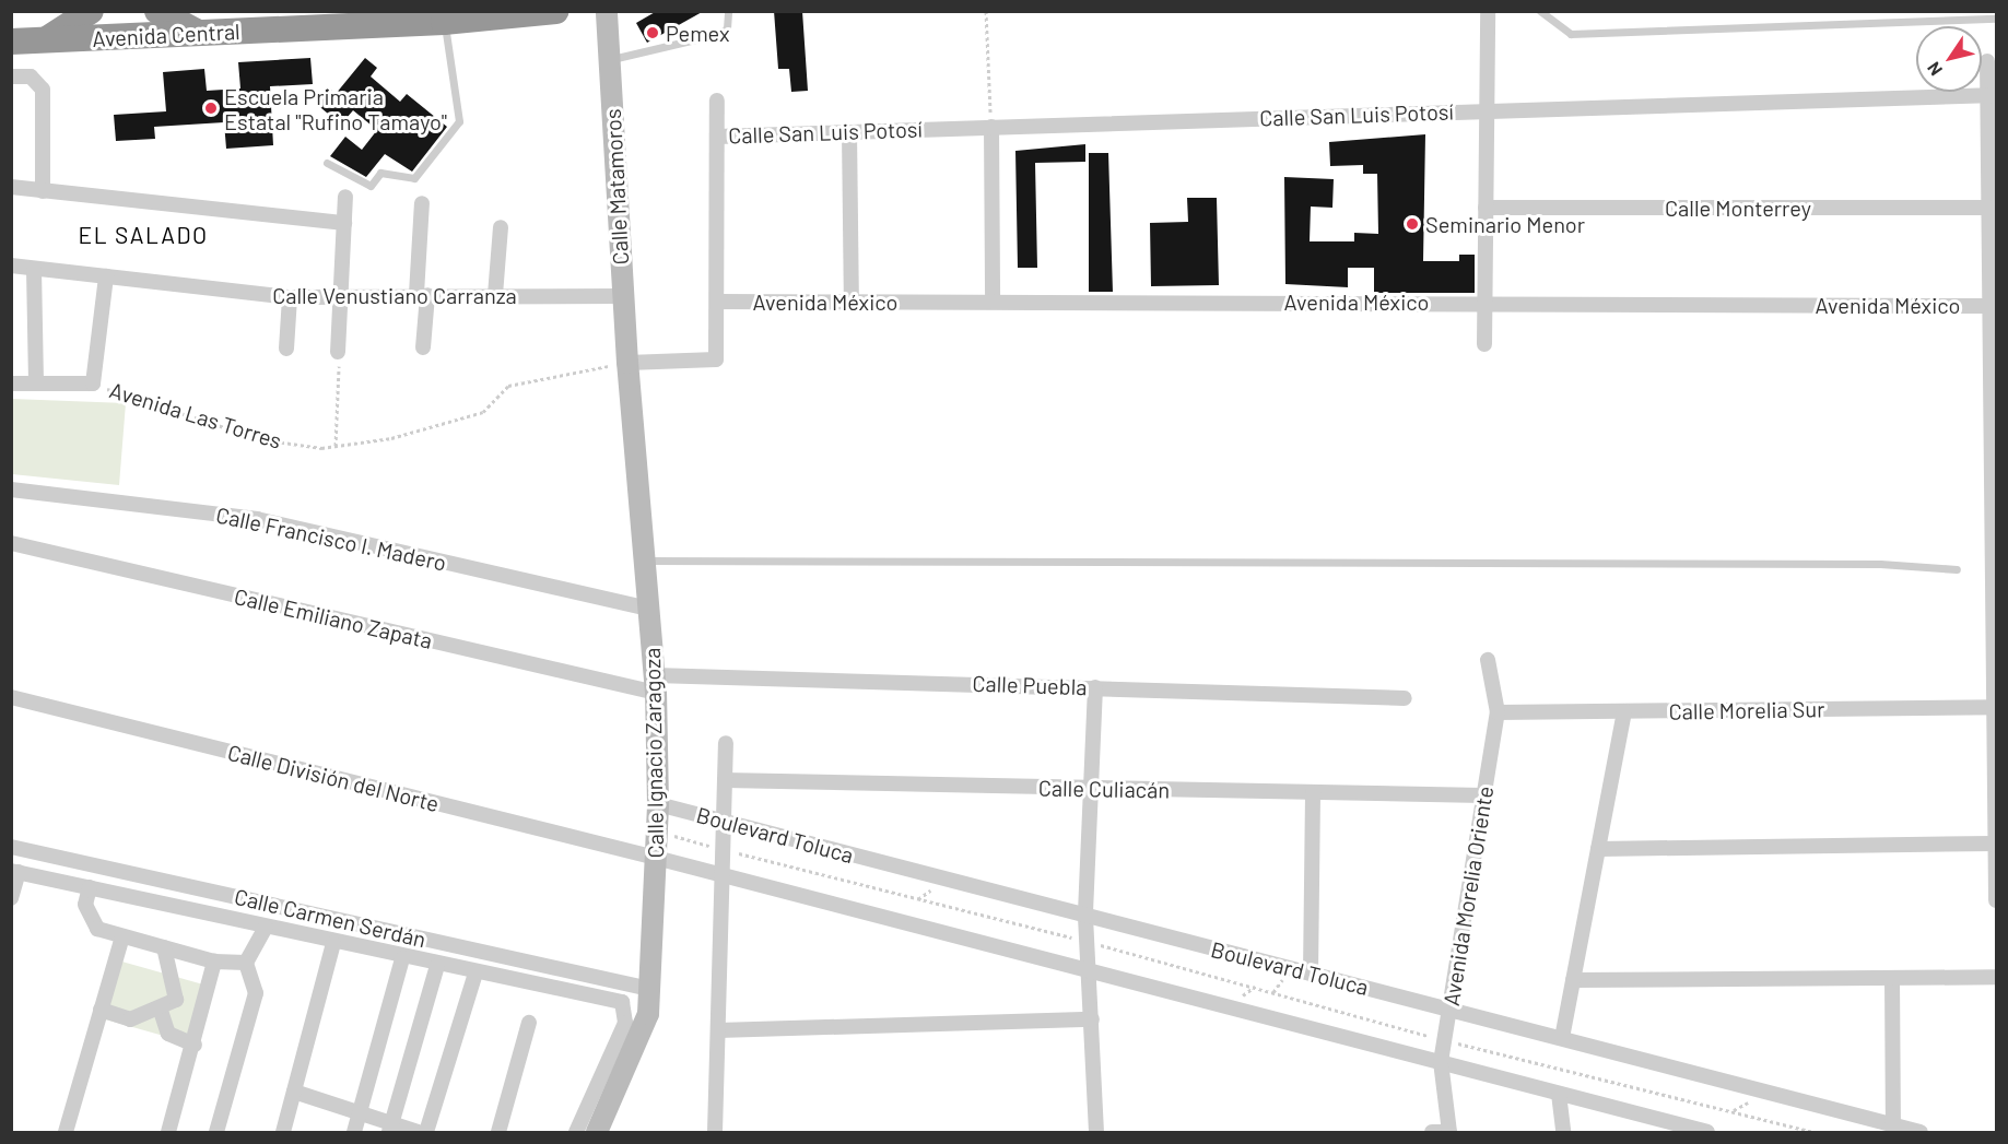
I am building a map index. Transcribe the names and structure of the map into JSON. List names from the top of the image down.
{
  "streets": {
    "highway": ["Avenida Central"],
    "street": [
      "Calle San Luis Potosí",
      "Calle Matamoros",
      "Calle Monterrey",
      "Calle Venustiano Carranza",
      "Avenida México",
      "Avenida Las Torres",
      "Calle Francisco I. Madero",
      "Calle Emiliano Zapata",
      "Calle Puebla",
      "Calle Morelia Sur",
      "Calle Ignacio Zaragoza",
      "Calle División del Norte",
      "Calle Culiacán",
      "Boulevard Toluca",
      "Avenida Morelia Oriente",
      "Calle Carmen Serdán"
    ]
  },
  "crossings": [
    ["Calle Matamoros", "Calle Venustiano Carranza"],
    ["Calle Matamoros", "Avenida Las Torres"],
    ["Calle Matamoros", "Calle Ignacio Zaragoza"],
    ["Avenida Las Torres", "Calle Ignacio Zaragoza"],
    ["Calle Francisco I. Madero", "Calle Ignacio Zaragoza"],
    ["Calle Emiliano Zapata", "Calle Puebla"],
    ["Calle Emiliano Zapata", "Calle Ignacio Zaragoza"],
    ["Calle Puebla", "Calle Ignacio Zaragoza"],
    ["Calle Morelia Sur", "Avenida Morelia Oriente"],
    ["Calle Ignacio Zaragoza", "Calle División del Norte"],
    ["Calle Ignacio Zaragoza", "Boulevard Toluca"],
    ["Calle Ignacio Zaragoza", "Calle Carmen Serdán"],
    ["Calle Culiacán", "Avenida Morelia Oriente"],
    ["Boulevard Toluca", "Avenida Morelia Oriente"]
  ],
  "districts": ["EL SALADO"],
  "places": ["Pemex", "Escuela Primaria Estatal \"Rufino Tamayo\"", "Seminario Menor"],
  "north": "bottom left"
}
